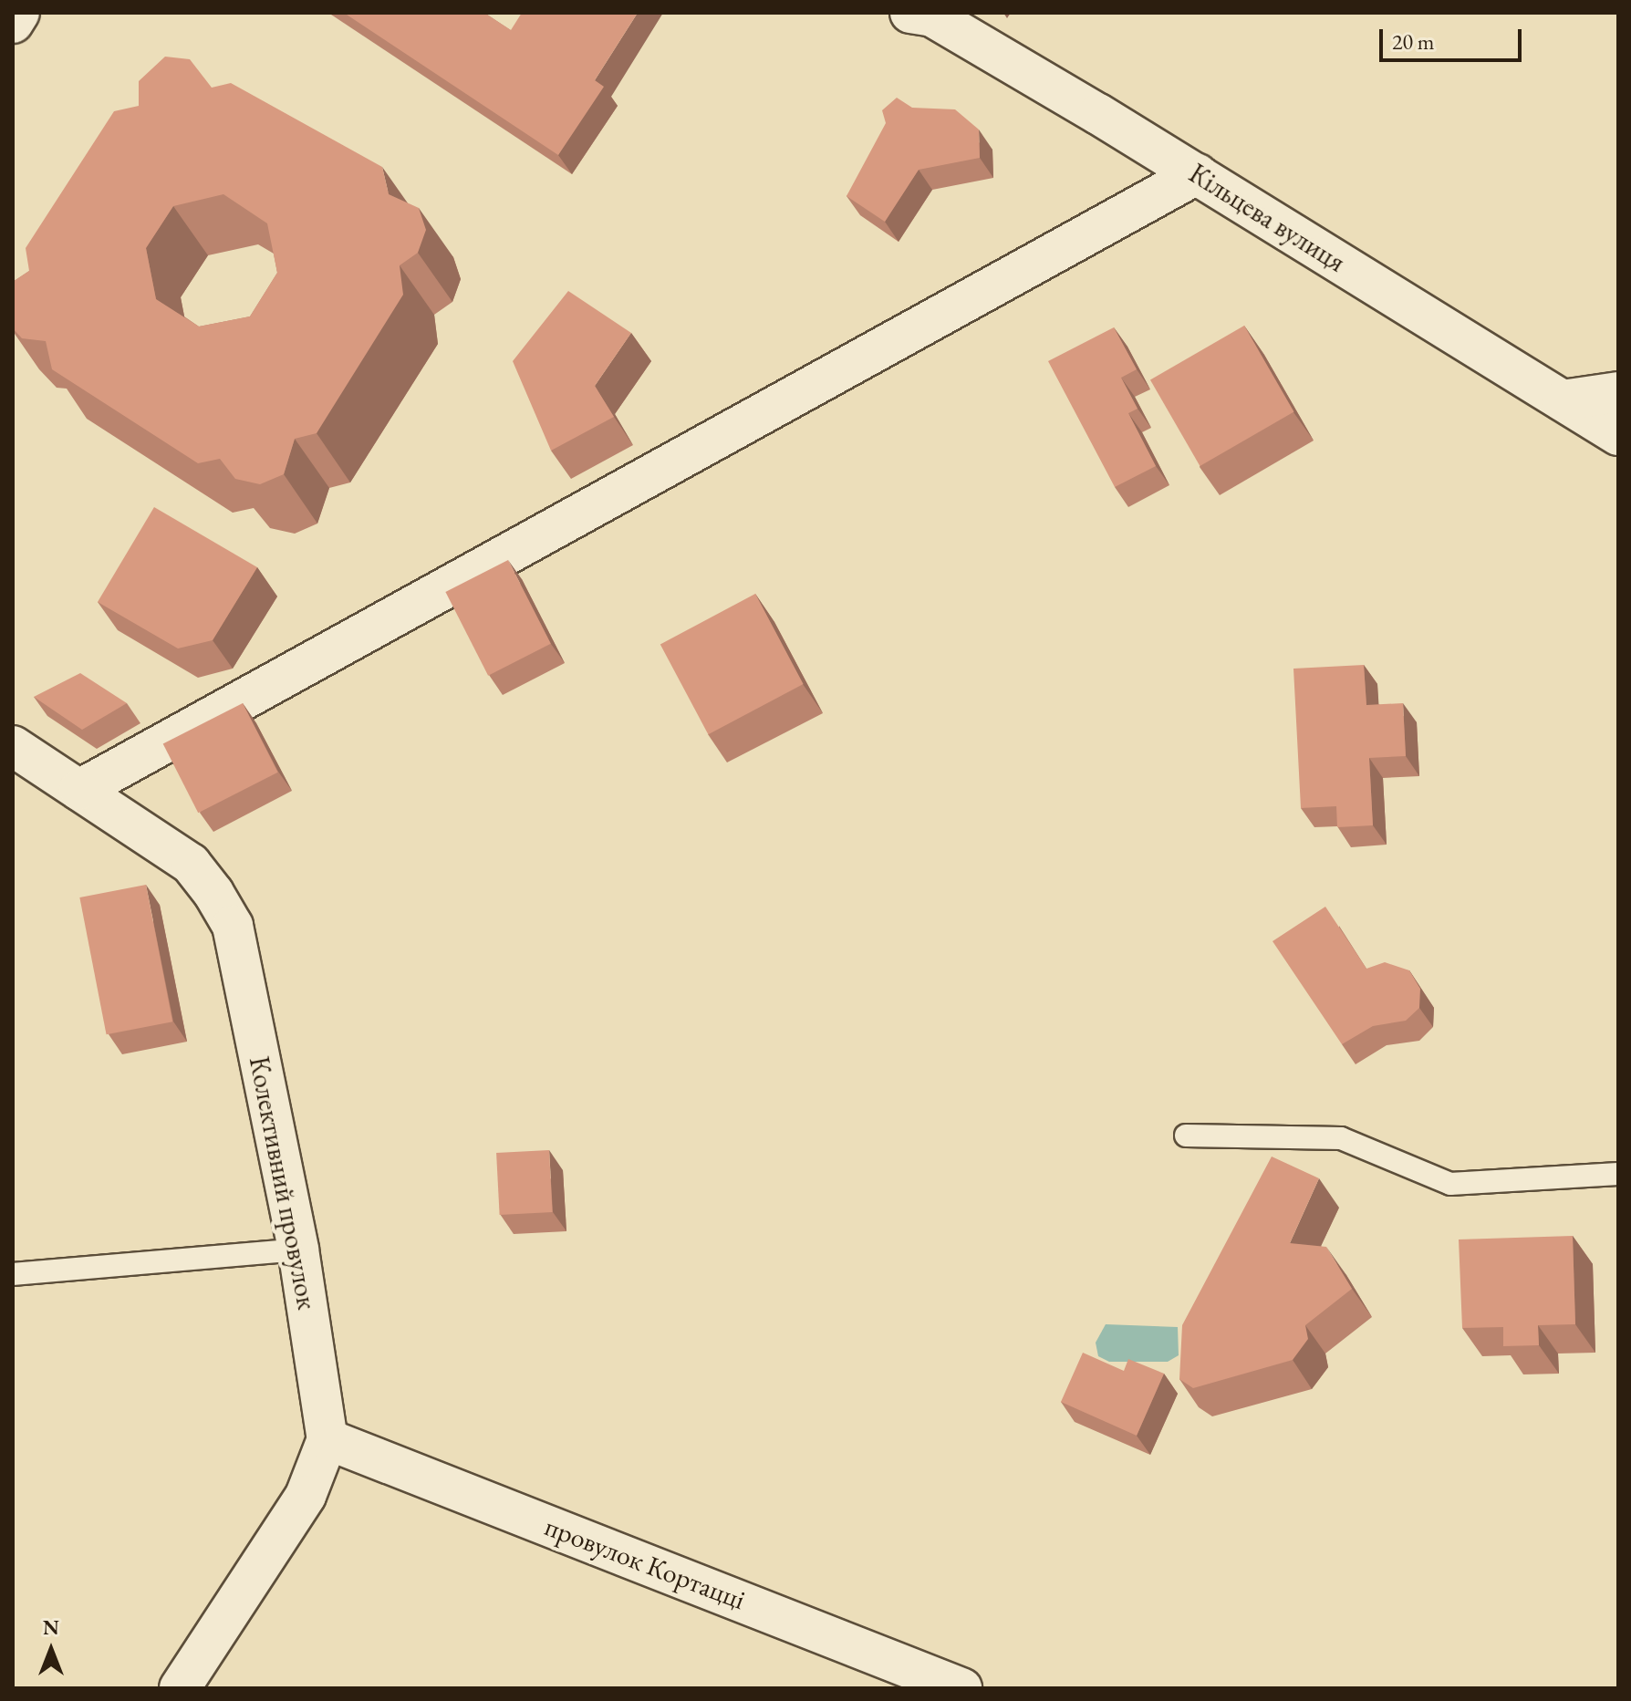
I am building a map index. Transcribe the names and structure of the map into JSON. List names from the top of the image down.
{
  "streets": {
    "street": ["Кільцева вулиця", "Колективний провулок", "провулок Кортацці"]
  },
  "crossings": [
    ["Колективний провулок", "провулок Кортацці"]
  ],
  "scale_bar": "20 m",
  "north": "top"
}
